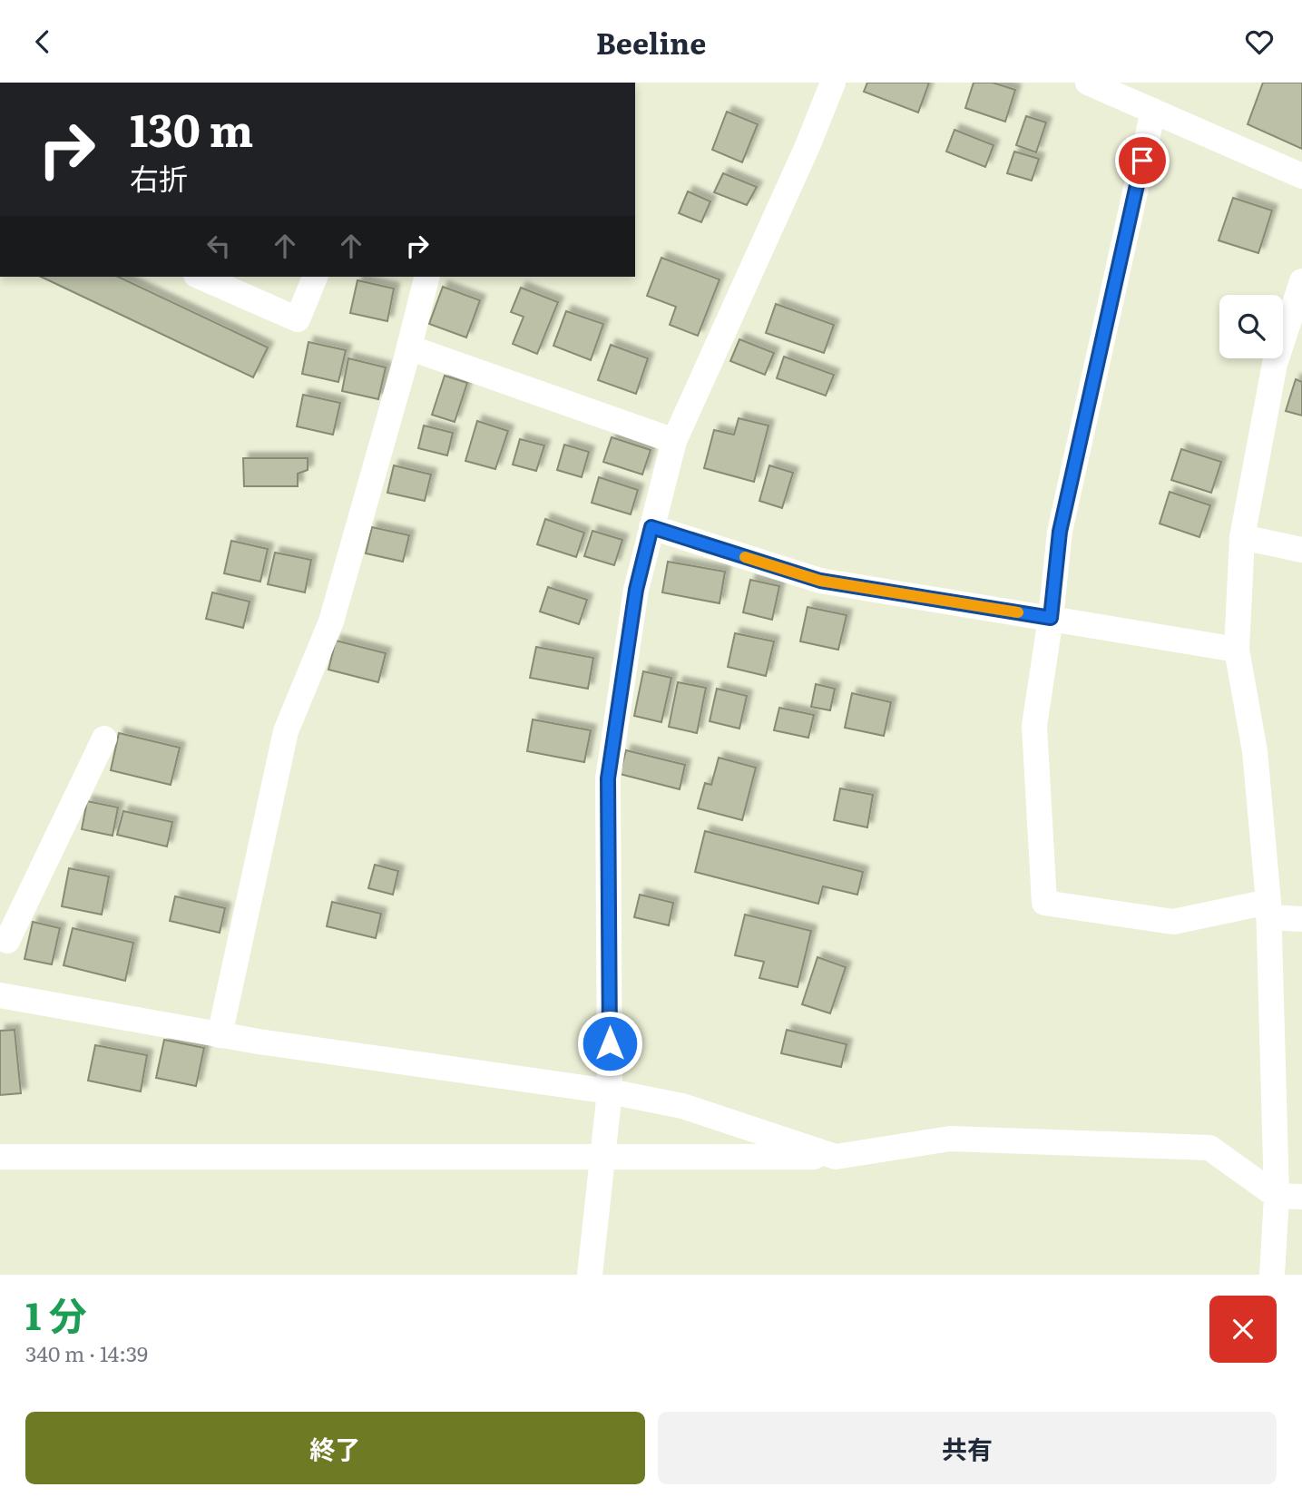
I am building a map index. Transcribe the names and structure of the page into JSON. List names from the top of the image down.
{
  "page": {
    "header": "Beeline",
    "turn": ["130 m", "右折"],
    "heading": ["1 分", "340 m · 14:39"],
    "buttons": ["終了", "共有"]
  }
}
